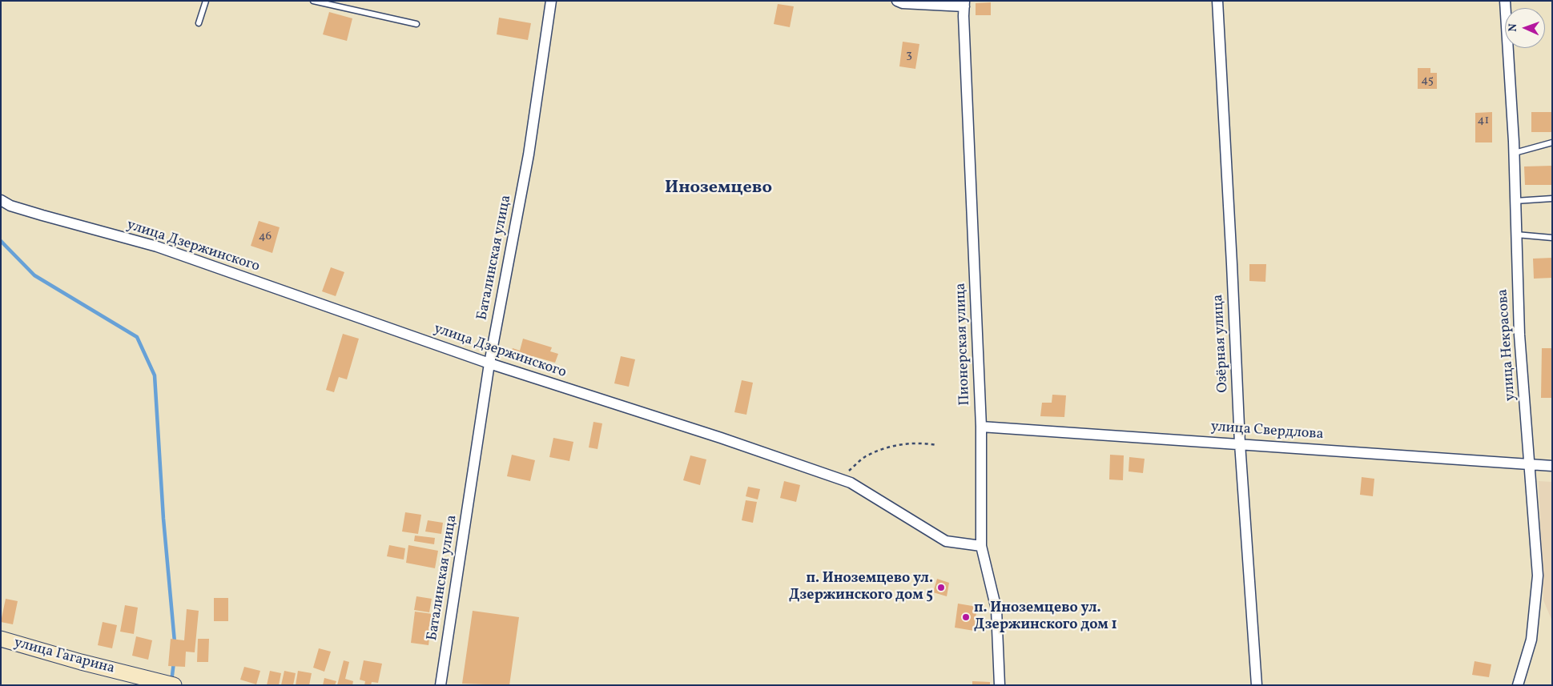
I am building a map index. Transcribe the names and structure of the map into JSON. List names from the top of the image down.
{
  "streets": {
    "main road": ["улица Гагарина"],
    "street": [
      "улица Дзержинского",
      "Баталинская улица",
      "Озёрная улица",
      "Пионерская улица",
      "улица Некрасова",
      "улица Свердлова"
    ]
  },
  "crossings": [
    ["улица Дзержинского", "Баталинская улица"],
    ["улица Дзержинского", "Пионерская улица"],
    ["Озёрная улица", "улица Свердлова"],
    ["Пионерская улица", "улица Свердлова"],
    ["улица Некрасова", "улица Свердлова"]
  ],
  "districts": ["Иноземцево"],
  "places": ["п. Иноземцево ул. Дзержинского дом 5", "п. Иноземцево ул. Дзержинского дом 1"],
  "house_numbers": [
    "3",
    "45",
    "41",
    "46"
  ],
  "north": "left"
}
